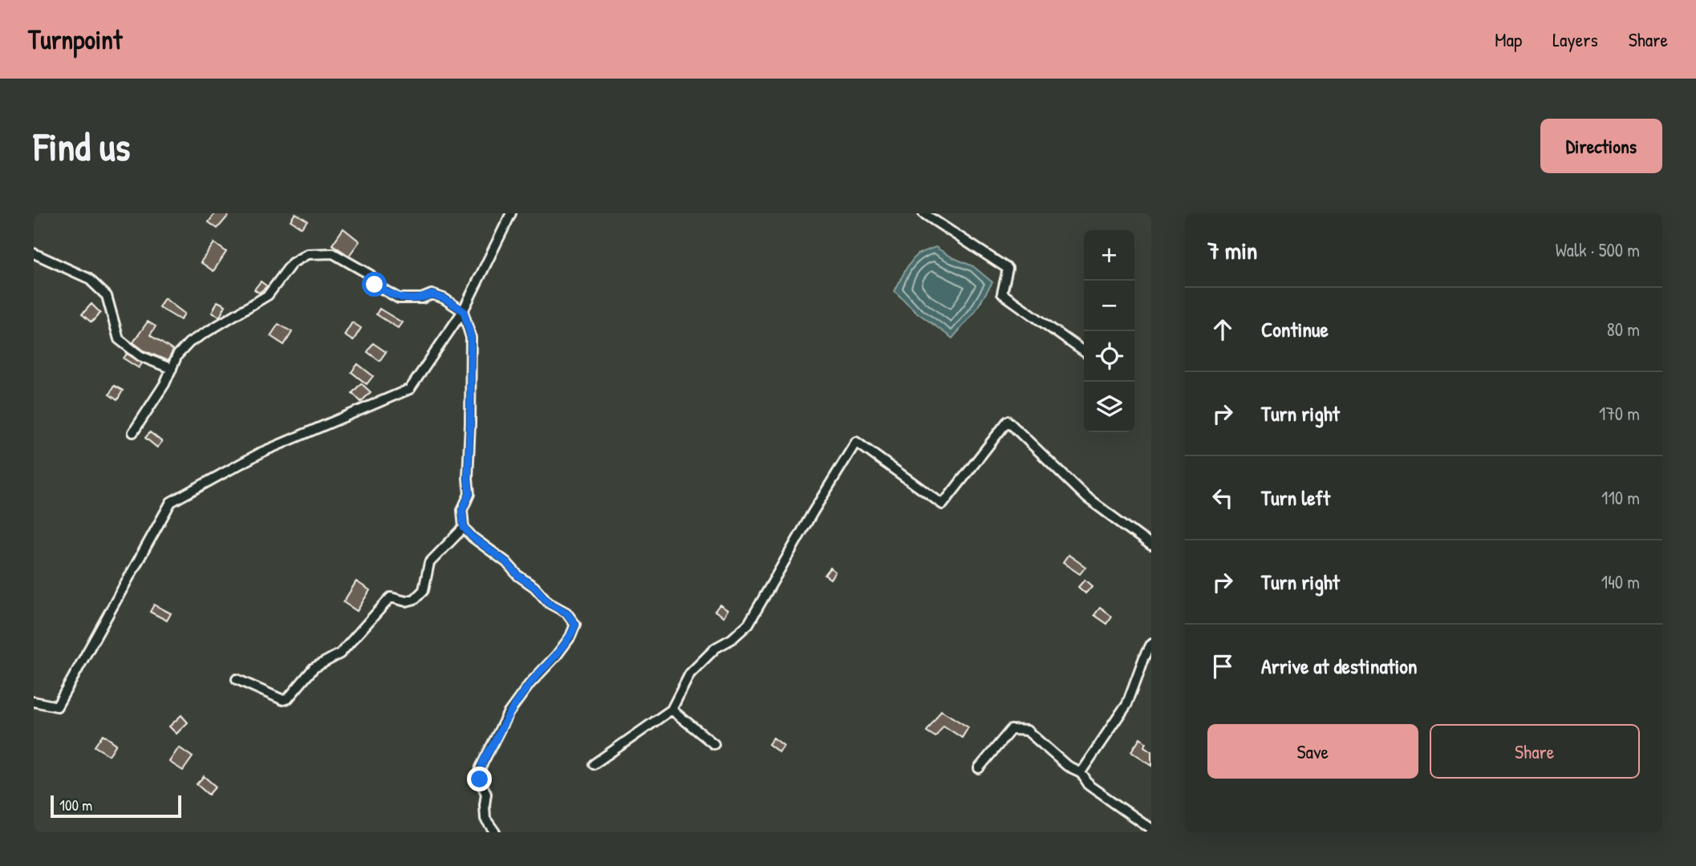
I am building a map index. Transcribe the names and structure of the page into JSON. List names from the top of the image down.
{
  "scale_bar": "100 m",
  "page": {
    "header": "Turnpoint",
    "nav": ["Map", "Layers", "Share"],
    "buttons": [
      "Directions",
      ["Save", "Share"]
    ],
    "title": "Find us",
    "heading": ["7 min", "Walk · 500 m"],
    "map_buttons": ["+", "−"],
    "list": [
      ["Continue", "80 m"],
      ["Turn right", "170 m"],
      ["Turn left", "110 m"],
      ["Turn right", "140 m"],
      "Arrive at destination"
    ],
    "scale": "100 m"
  }
}
